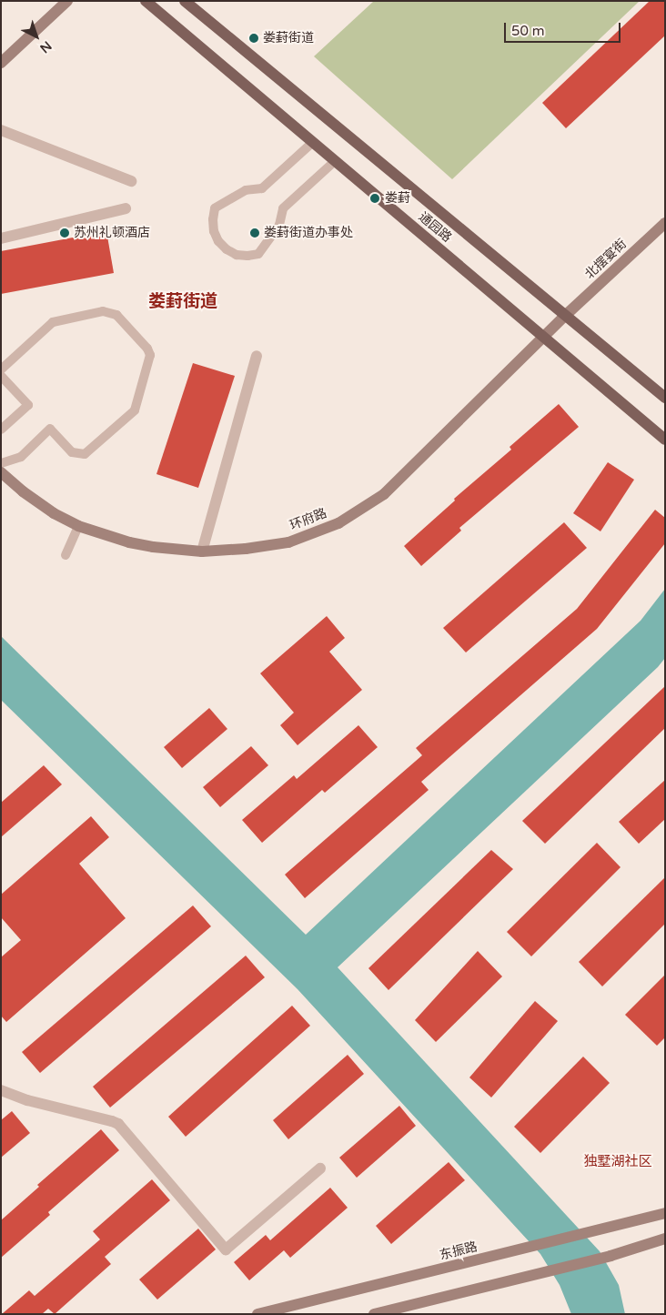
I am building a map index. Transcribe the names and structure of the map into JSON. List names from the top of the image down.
{
  "streets": {
    "main road": ["通园路"],
    "street": ["北摆宴街", "环府路", "东振路"]
  },
  "crossings": [
    ["通园路", "北摆宴街"],
    ["通园路", "环府路"],
    ["北摆宴街", "环府路"]
  ],
  "districts": ["娄葑街道", "独墅湖社区"],
  "places": [
    "娄葑街道",
    "娄葑",
    "苏州礼顿酒店",
    "娄葑街道办事处"
  ],
  "scale_bar": "50 m",
  "north": "bottom right"
}
